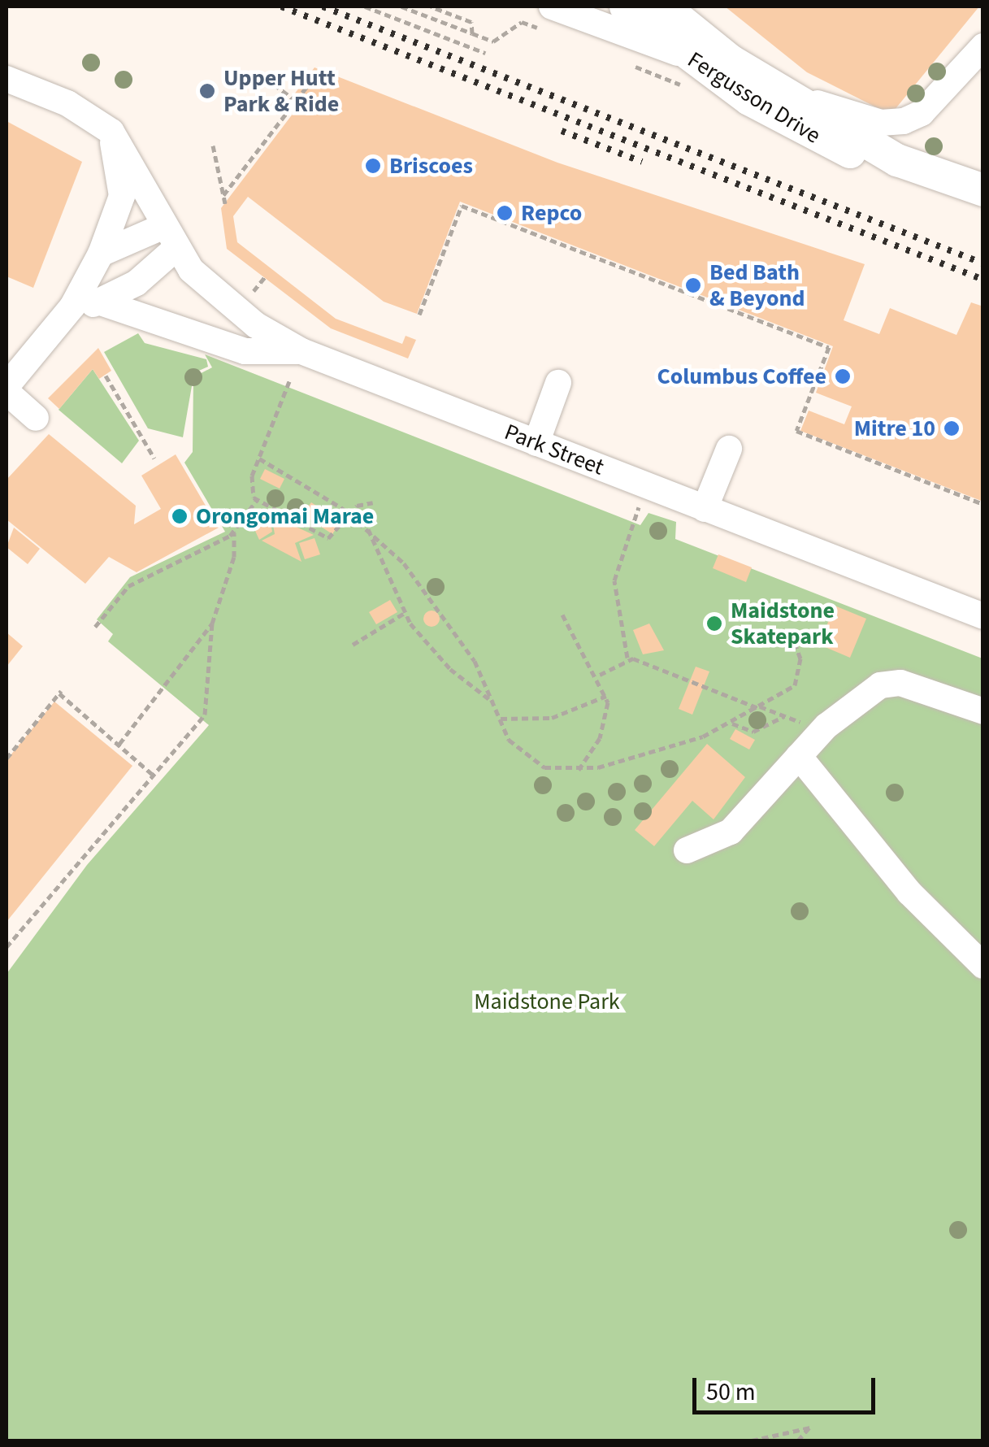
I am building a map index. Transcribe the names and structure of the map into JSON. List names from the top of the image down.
{
  "streets": {
    "main road": ["Fergusson Drive"],
    "street": ["Park Street"]
  },
  "parks": ["Maidstone Park"],
  "places": [
    "Upper Hutt Park & Ride",
    "Briscoes",
    "Repco",
    "Bed Bath & Beyond",
    "Columbus Coffee",
    "Mitre 10",
    "Orongomai Marae",
    "Maidstone Skatepark"
  ],
  "scale_bar": "50 m"
}
